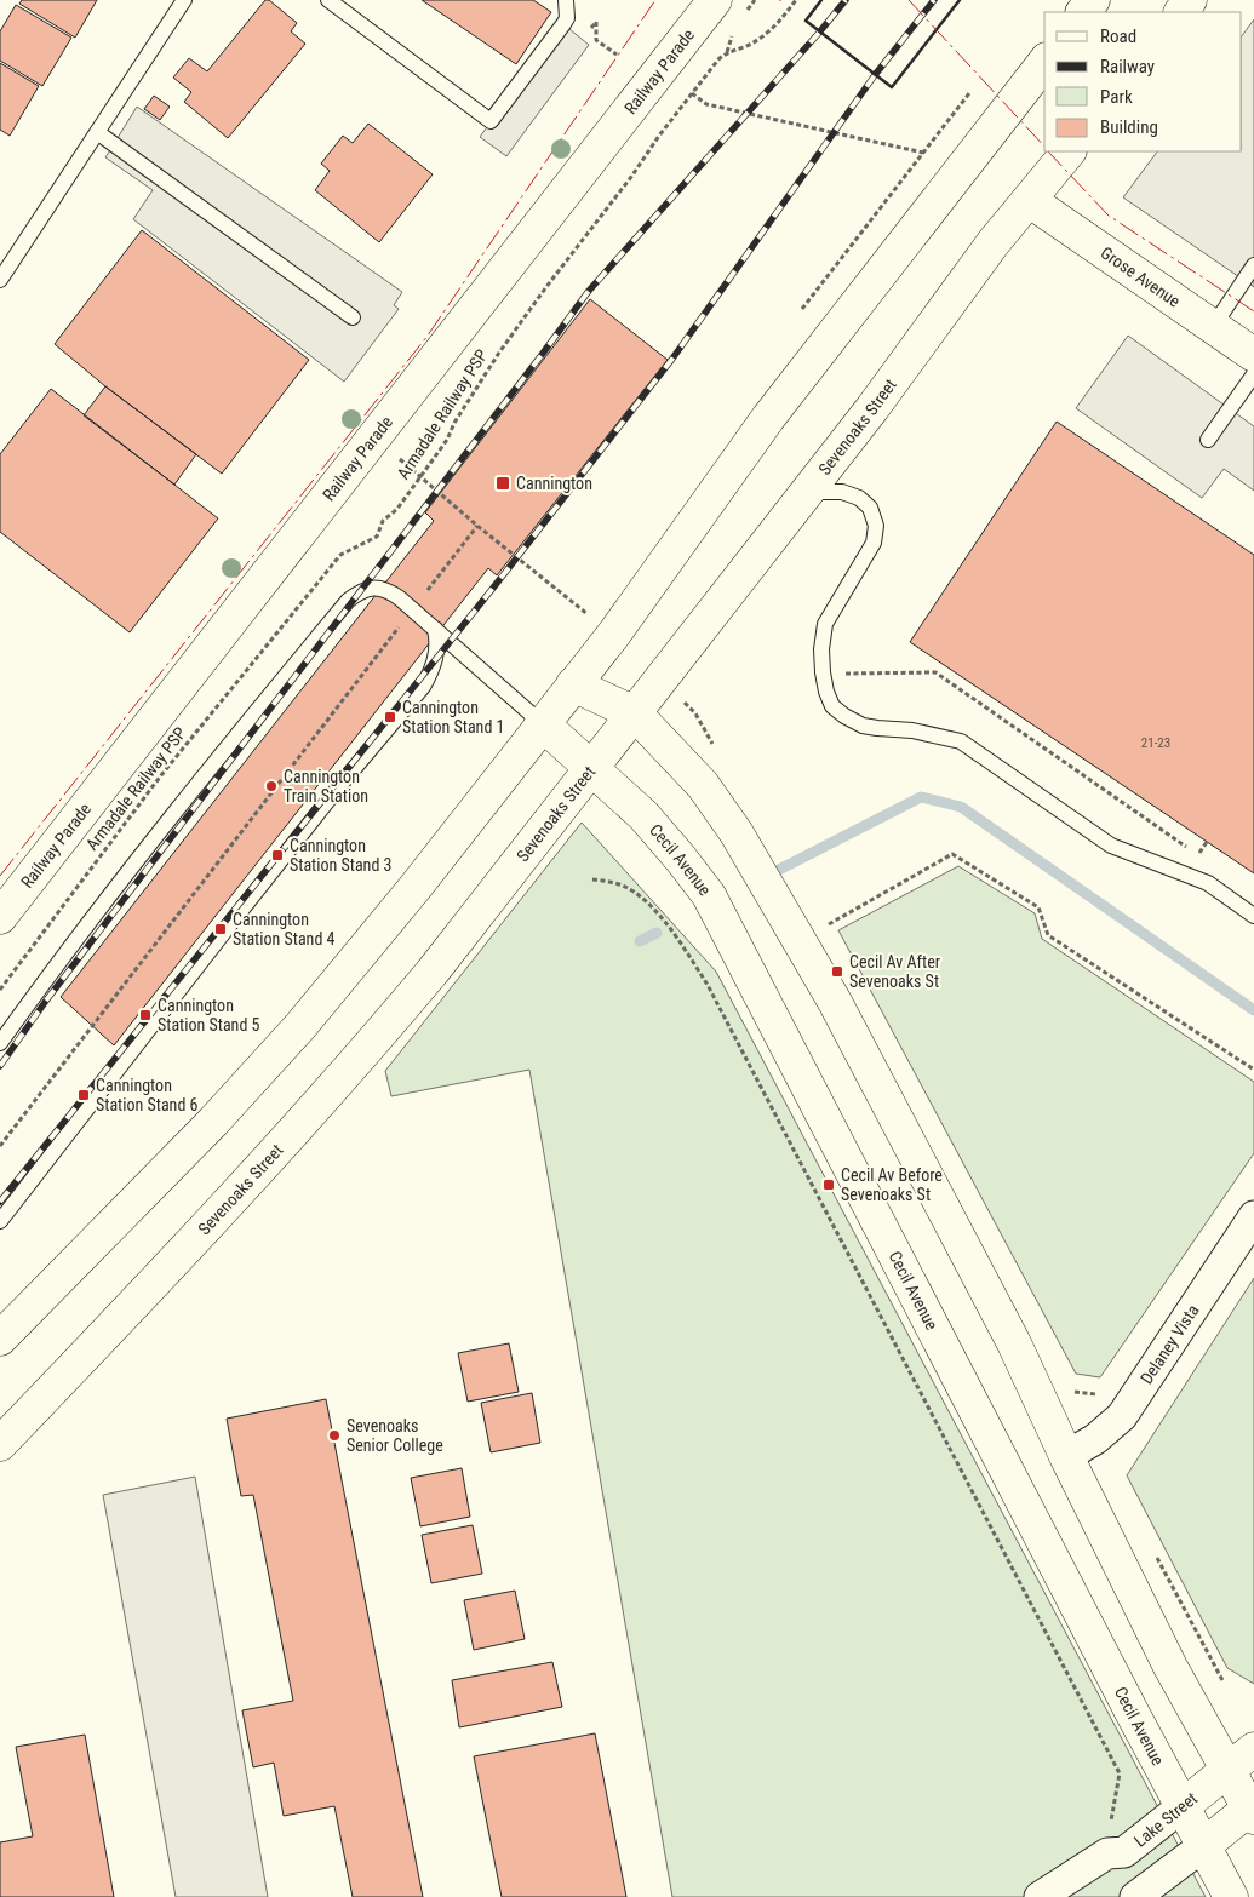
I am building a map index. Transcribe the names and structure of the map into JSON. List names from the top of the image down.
{
  "streets": {
    "main road": [
      "Railway Parade",
      "Grose Avenue",
      "Sevenoaks Street",
      "Cecil Avenue",
      "Lake Street"
    ],
    "street": ["Delaney Vista"],
    "path": ["Armadale Railway PSP"]
  },
  "crossings": [
    ["Grose Avenue", "Sevenoaks Street"],
    ["Sevenoaks Street", "Cecil Avenue"],
    ["Cecil Avenue", "Lake Street"]
  ],
  "places": {
    "transit": [
      "Cannington",
      "Cannington Station Stand 1",
      "Cannington Station Stand 3",
      "Cannington Station Stand 4",
      "Cecil Av After Sevenoaks St",
      "Cannington Station Stand 5",
      "Cannington Station Stand 6",
      "Cecil Av Before Sevenoaks St"
    ],
    "other": ["Cannington Train Station", "Sevenoaks Senior College"]
  },
  "house_numbers": ["21-23"],
  "legend": [
    "Road",
    "Railway",
    "Park",
    "Building"
  ]
}
